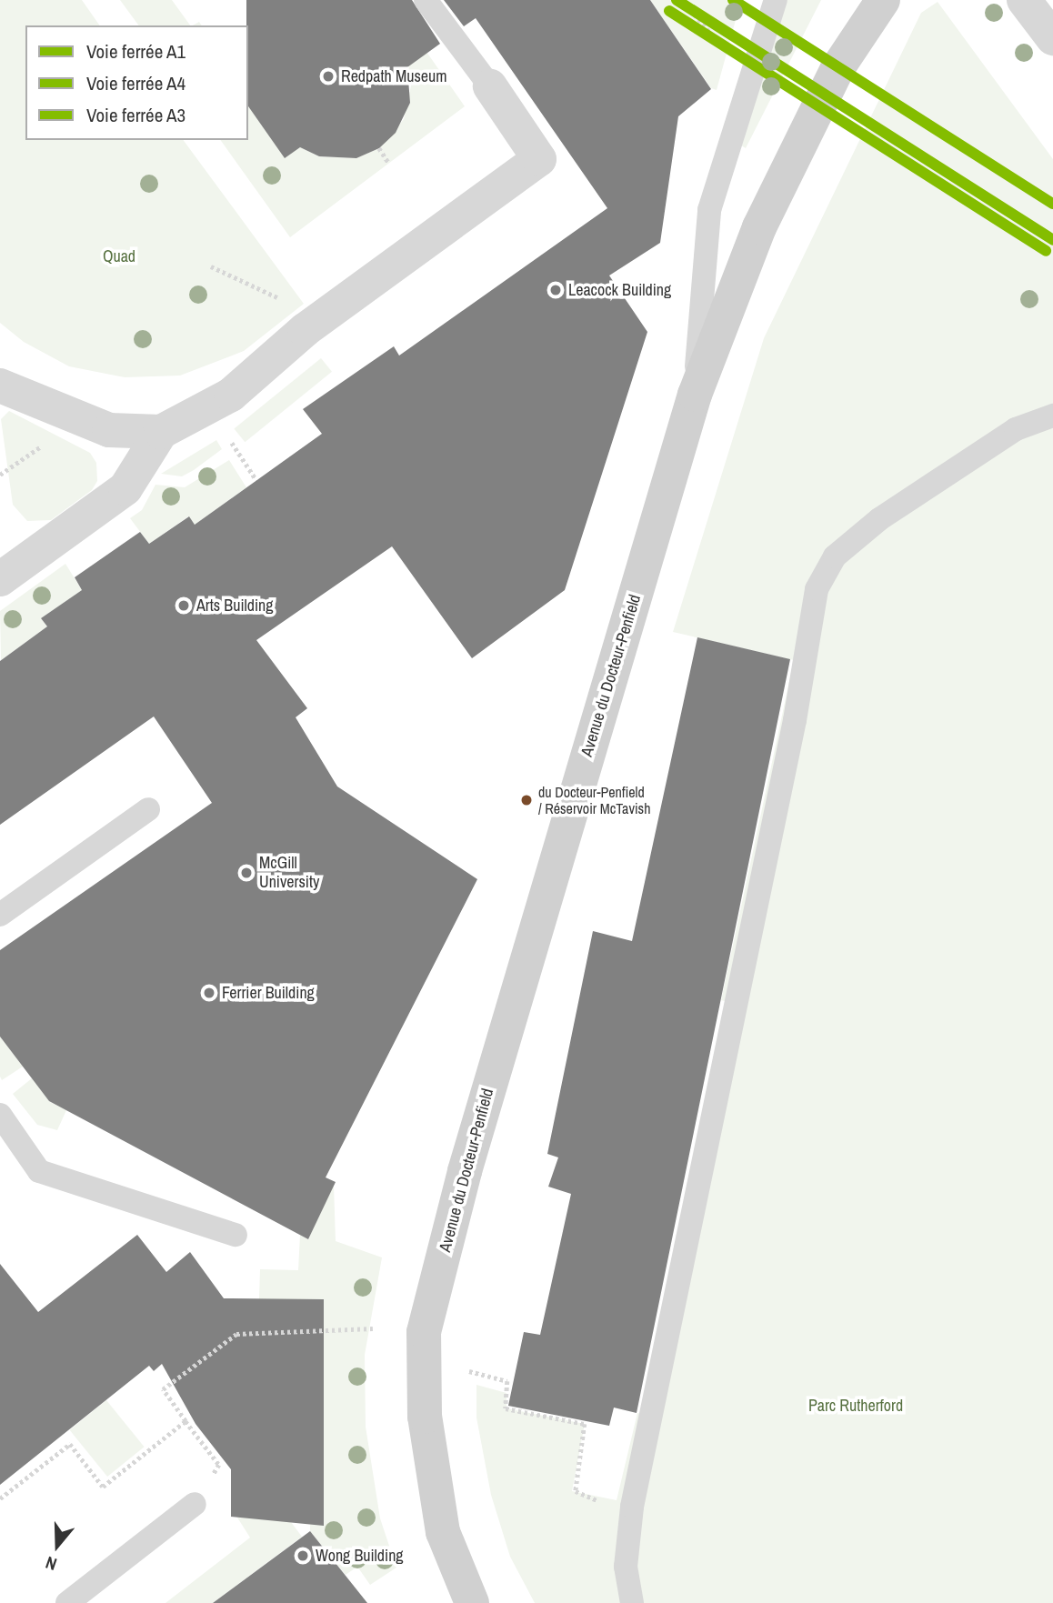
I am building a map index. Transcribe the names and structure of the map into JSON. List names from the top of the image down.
{
  "streets": {
    "main road": ["Avenue du Docteur-Penfield"]
  },
  "parks": ["Quad", "Parc Rutherford"],
  "places": [
    "Redpath Museum",
    "Leacock Building",
    "Arts Building",
    "du Docteur-Penfield / Réservoir McTavish",
    "McGill University",
    "Ferrier Building",
    "Wong Building"
  ],
  "lines": ["rail line A1", "rail line A4", "rail line A3"],
  "legend": ["Voie ferrée A1", "Voie ferrée A4", "Voie ferrée A3"],
  "north": "bottom"
}
